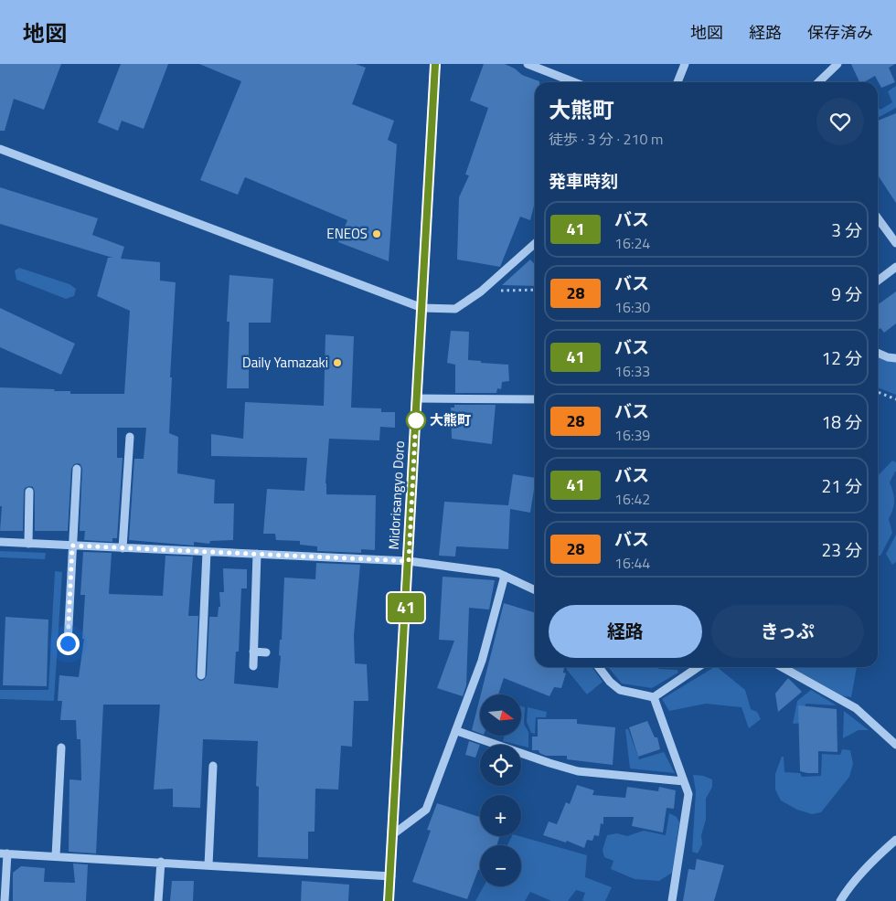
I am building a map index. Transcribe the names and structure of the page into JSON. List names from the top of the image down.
{
  "streets": {
    "main road": ["Midorisangyo Doro"]
  },
  "places": ["ENEOS", "Daily Yamazaki", "大熊町"],
  "lines": ["bus line 41"],
  "north": "right",
  "page": {
    "header": "地図",
    "nav": ["地図", "経路", "保存済み"],
    "on_map": "41",
    "heading": [
      ["大熊町", "徒歩 · 3 分 · 210 m"],
      "発車時刻"
    ],
    "list": [
      {
        "mark": "41",
        "name": "バス",
        "note": "16:24",
        "value": "3 分"
      },
      {
        "mark": "28",
        "name": "バス",
        "note": "16:30",
        "value": "9 分"
      },
      {
        "mark": "41",
        "name": "バス",
        "note": "16:33",
        "value": "12 分"
      },
      {
        "mark": "28",
        "name": "バス",
        "note": "16:39",
        "value": "18 分"
      },
      {
        "mark": "41",
        "name": "バス",
        "note": "16:42",
        "value": "21 分"
      },
      {
        "mark": "28",
        "name": "バス",
        "note": "16:44",
        "value": "23 分"
      }
    ],
    "buttons": ["経路", "きっぷ"],
    "map_buttons": ["+", "−"]
  }
}
